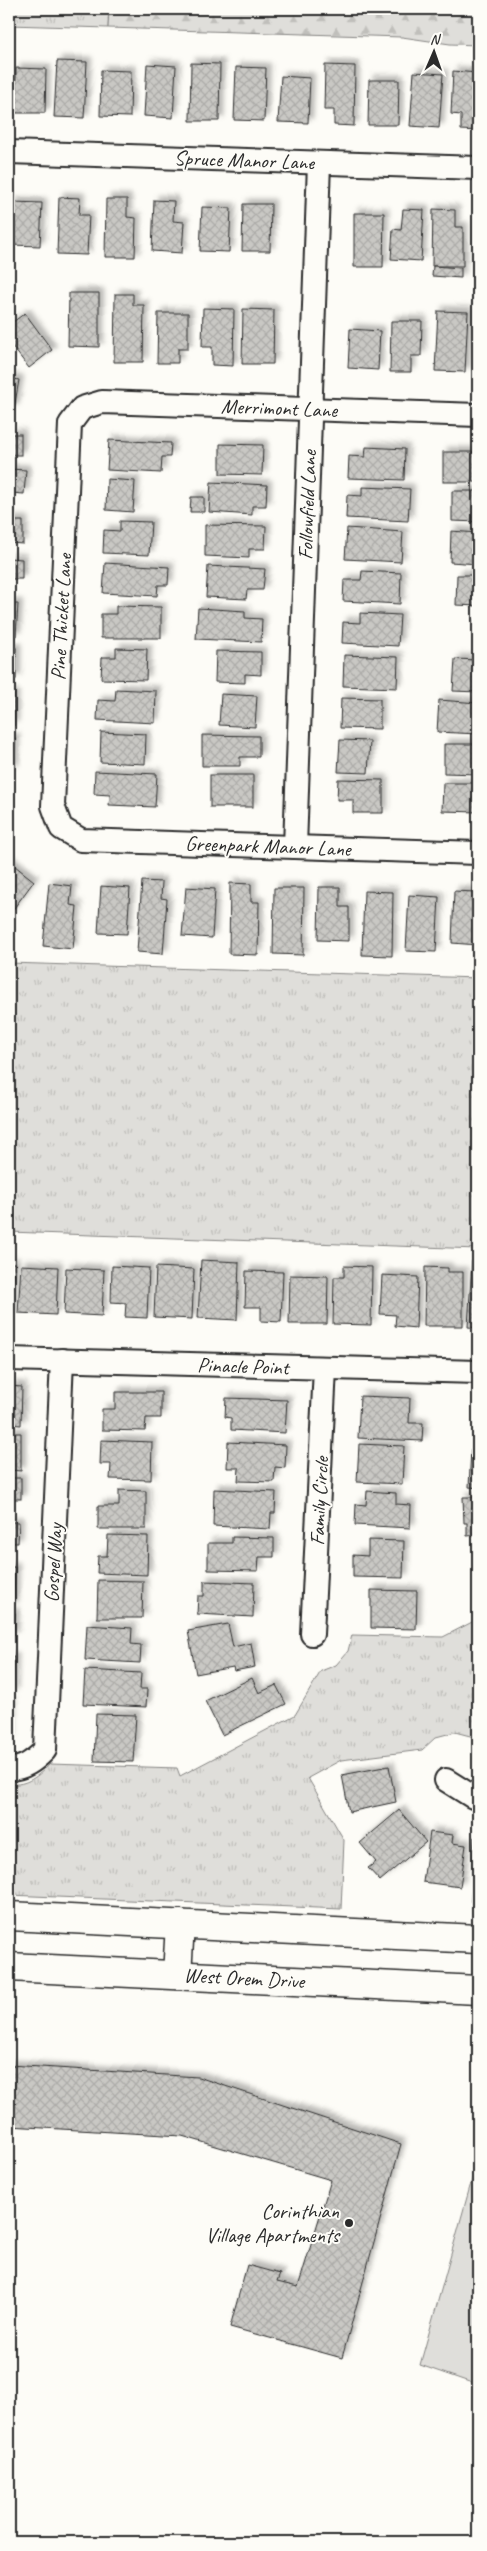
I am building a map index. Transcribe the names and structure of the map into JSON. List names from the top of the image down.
{
  "streets": {
    "main road": ["West Orem Drive"],
    "street": [
      "Spruce Manor Lane",
      "Merrimont Lane",
      "Followfield Lane",
      "Pine Thicket Lane",
      "Greenpark Manor Lane",
      "Pinacle Point",
      "Family Circle",
      "Gospel Way"
    ]
  },
  "crossings": [
    ["Spruce Manor Lane", "Followfield Lane"],
    ["Merrimont Lane", "Followfield Lane"],
    ["Merrimont Lane", "Pine Thicket Lane"],
    ["Followfield Lane", "Greenpark Manor Lane"],
    ["Pine Thicket Lane", "Greenpark Manor Lane"],
    ["Pinacle Point", "Family Circle"],
    ["Pinacle Point", "Gospel Way"]
  ],
  "places": ["Corinthian Village Apartments"],
  "north": "top"
}
